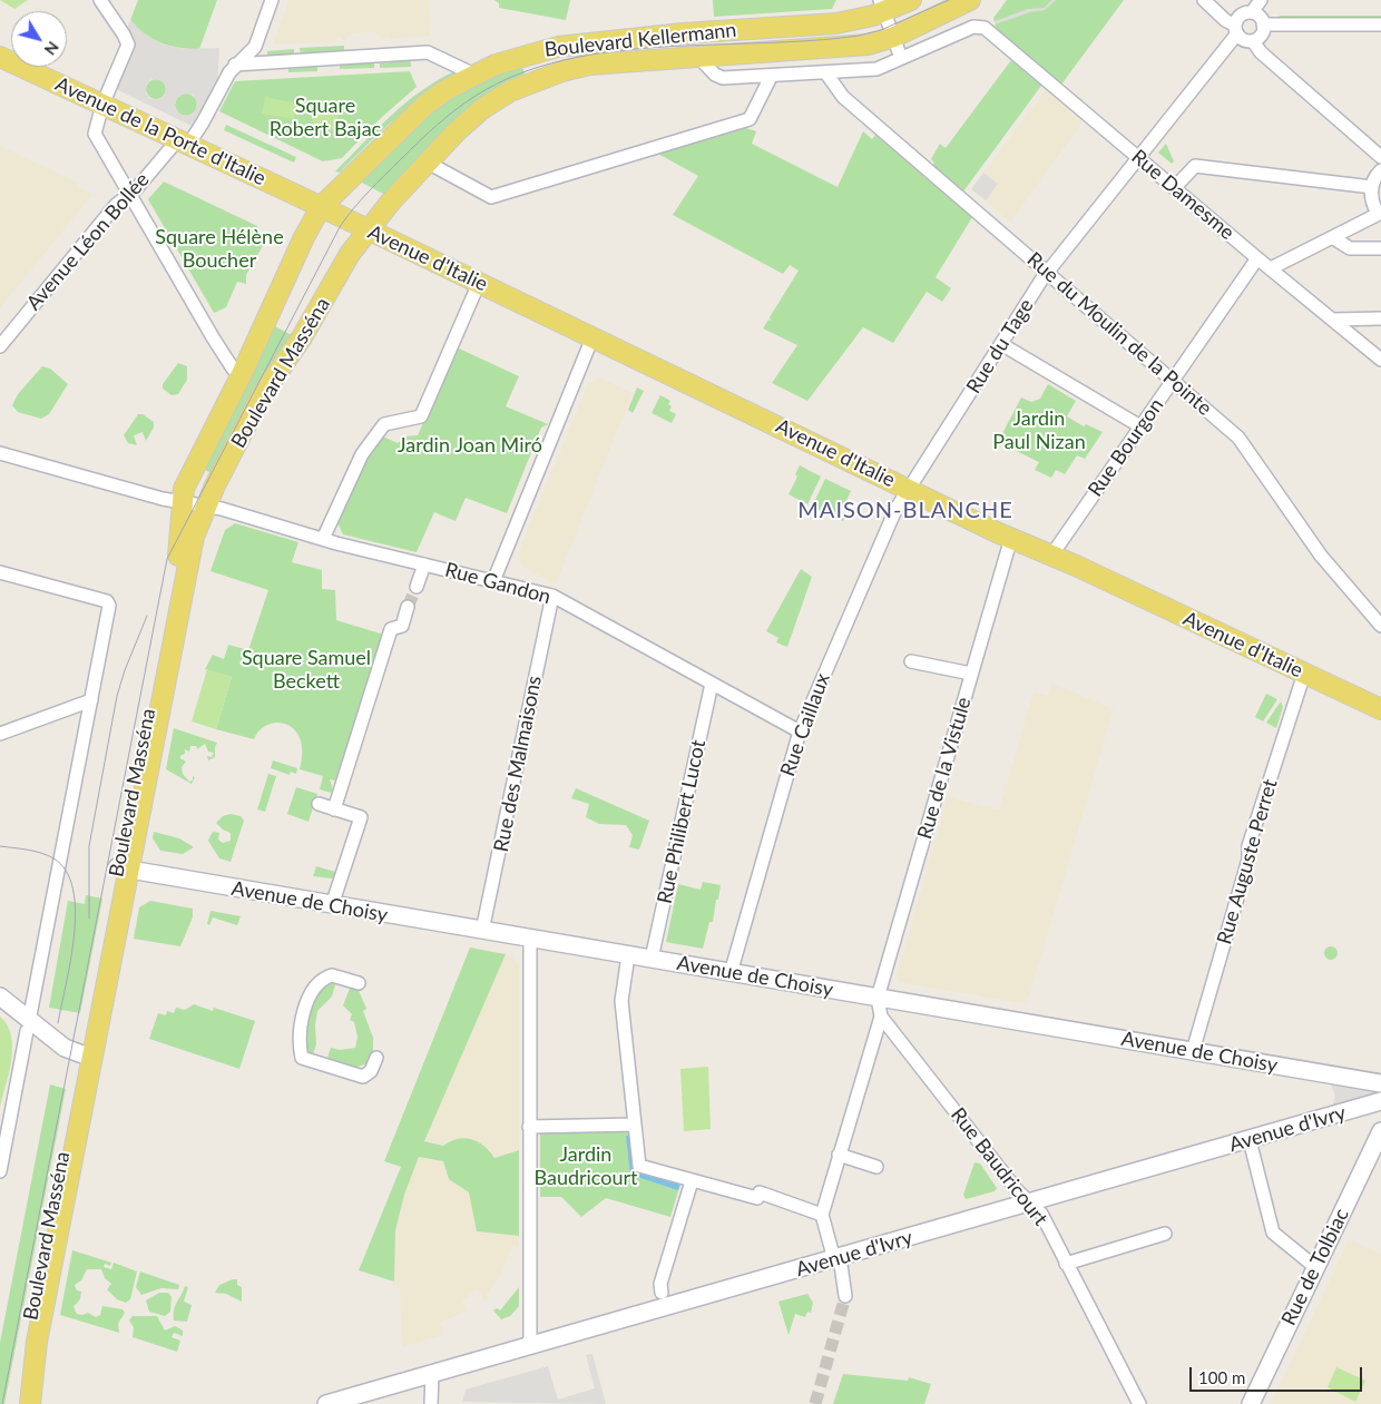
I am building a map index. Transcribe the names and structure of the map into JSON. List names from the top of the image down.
{
  "streets": {
    "main road": [
      "Boulevard Kellermann",
      "Avenue de la Porte d'Italie",
      "Avenue d'Italie",
      "Boulevard Masséna",
      "Avenue de Choisy",
      "Avenue d'Ivry",
      "Rue de Tolbiac"
    ],
    "street": [
      "Rue Damesme",
      "Avenue Léon Bollée",
      "Rue du Moulin de la Pointe",
      "Rue du Tage",
      "Rue Bourgon",
      "Rue Gandon",
      "Rue Caillaux",
      "Rue des Malmaisons",
      "Rue de la Vistule",
      "Rue Philibert Lucot",
      "Rue Auguste Perret",
      "Rue Baudricourt"
    ]
  },
  "crossings": [
    ["Boulevard Kellermann", "Avenue de la Porte d'Italie"],
    ["Boulevard Kellermann", "Rue Damesme"],
    ["Boulevard Kellermann", "Avenue d'Italie"],
    ["Boulevard Kellermann", "Rue du Moulin de la Pointe"],
    ["Boulevard Kellermann", "Boulevard Masséna"],
    ["Avenue de la Porte d'Italie", "Avenue Léon Bollée"],
    ["Avenue de la Porte d'Italie", "Avenue d'Italie"],
    ["Avenue de la Porte d'Italie", "Boulevard Masséna"],
    ["Rue Damesme", "Rue du Tage"],
    ["Rue Damesme", "Rue Bourgon"],
    ["Avenue d'Italie", "Rue du Tage"],
    ["Avenue d'Italie", "Boulevard Masséna"],
    ["Avenue d'Italie", "Rue Bourgon"],
    ["Avenue d'Italie", "Rue Caillaux"],
    ["Avenue d'Italie", "Rue de la Vistule"],
    ["Avenue d'Italie", "Rue Auguste Perret"],
    ["Rue du Moulin de la Pointe", "Rue du Tage"],
    ["Rue du Moulin de la Pointe", "Rue Bourgon"],
    ["Rue du Tage", "Rue Caillaux"],
    ["Boulevard Masséna", "Rue Gandon"],
    ["Boulevard Masséna", "Avenue de Choisy"],
    ["Rue Gandon", "Rue Caillaux"],
    ["Rue Gandon", "Rue des Malmaisons"],
    ["Rue Gandon", "Rue Philibert Lucot"],
    ["Rue Caillaux", "Avenue de Choisy"],
    ["Rue des Malmaisons", "Avenue de Choisy"],
    ["Rue de la Vistule", "Avenue de Choisy"],
    ["Rue de la Vistule", "Rue Baudricourt"],
    ["Rue Philibert Lucot", "Avenue de Choisy"],
    ["Rue Auguste Perret", "Avenue de Choisy"],
    ["Avenue de Choisy", "Rue Baudricourt"],
    ["Avenue d'Ivry", "Rue Baudricourt"]
  ],
  "districts": ["MAISON-BLANCHE"],
  "parks": [
    "Square Robert Bajac",
    "Square Hélène Boucher",
    "Jardin Paul Nizan",
    "Jardin Joan Miró",
    "Square Samuel Beckett",
    "Jardin Baudricourt"
  ],
  "scale_bar": "100 m",
  "north": "bottom right"
}
